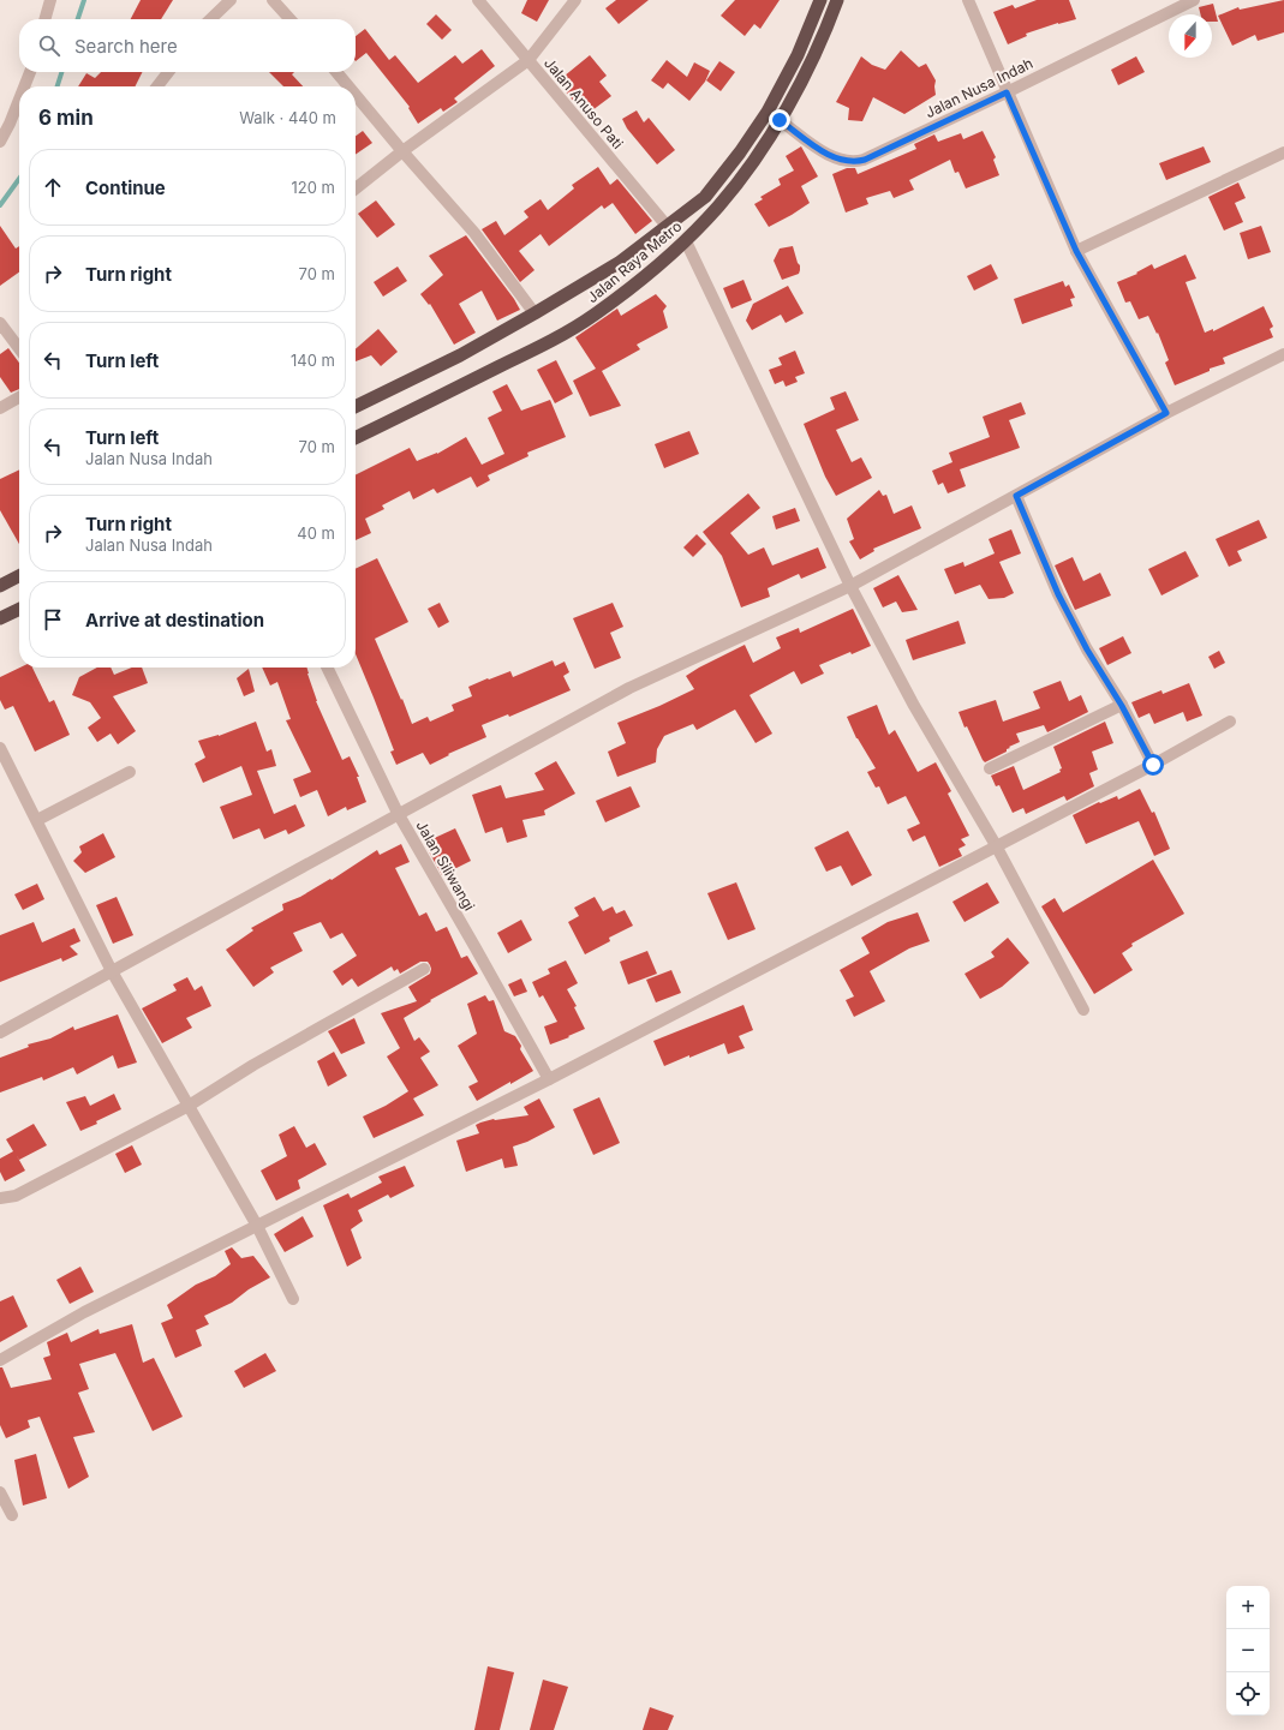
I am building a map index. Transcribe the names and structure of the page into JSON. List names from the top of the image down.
{
  "streets": {
    "highway": ["Jalan Raya Metro"],
    "street": ["Jalan Nusa Indah", "Jalan Anuso Pati", "Jalan Siliwangi"]
  },
  "crossings": [
    ["Jalan Nusa Indah", "Jalan Raya Metro"]
  ],
  "north": "bottom",
  "page": {
    "search": "Search here",
    "heading": ["6 min", "Walk · 440 m"],
    "list": [
      ["Continue", "120 m"],
      ["Turn right", "70 m"],
      ["Turn left", "140 m"],
      ["Turn left", "Jalan Nusa Indah", "70 m"],
      ["Turn right", "Jalan Nusa Indah", "40 m"],
      "Arrive at destination"
    ],
    "map_buttons": ["+", "−"]
  }
}
